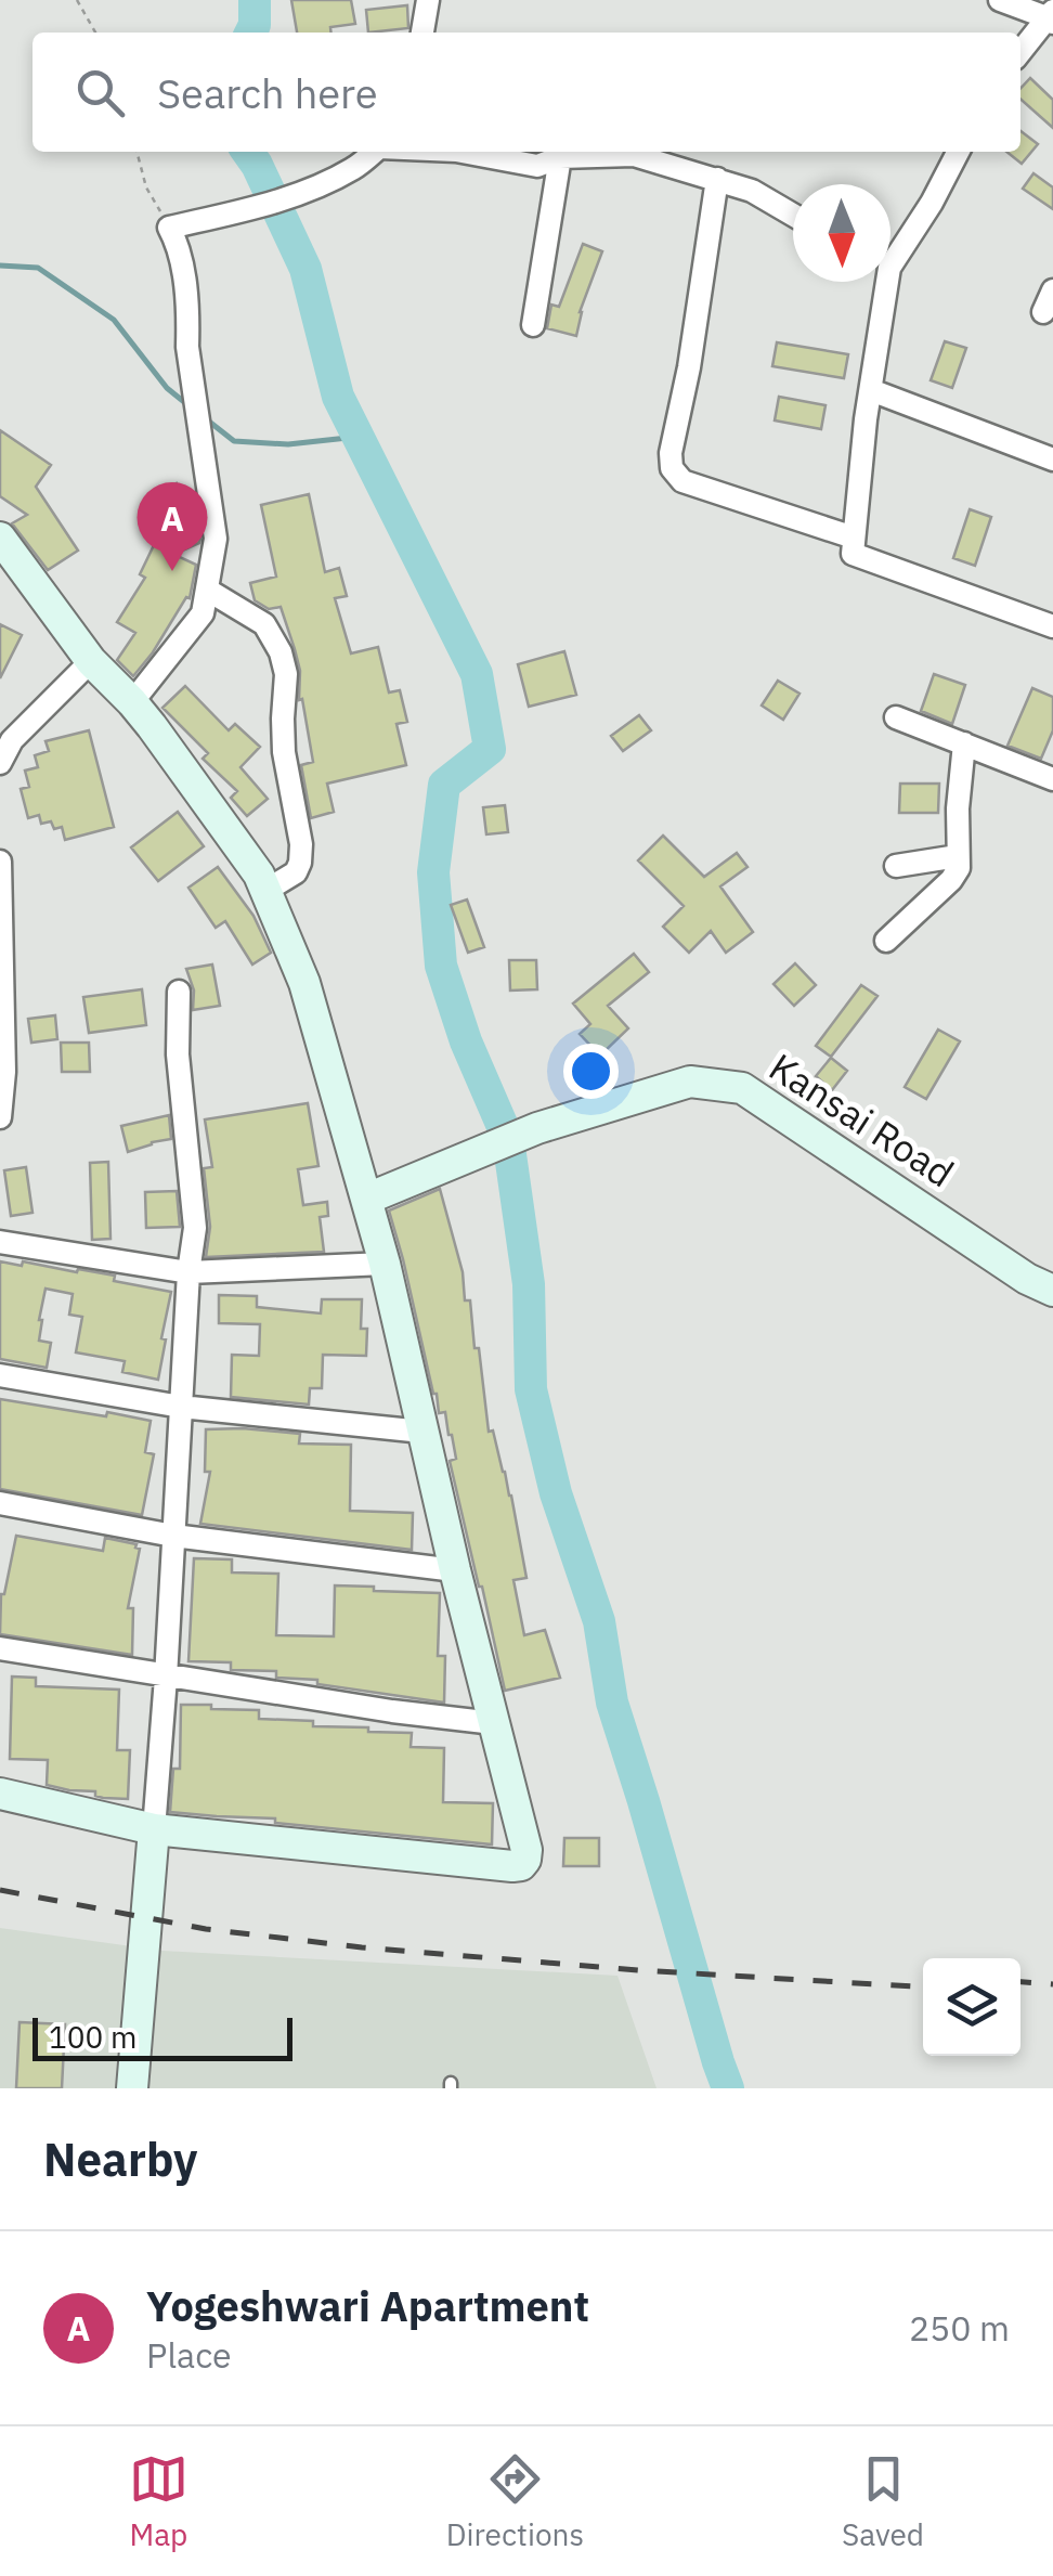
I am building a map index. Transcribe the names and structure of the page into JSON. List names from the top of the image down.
{
  "streets": {
    "street": ["Kansai Road"]
  },
  "scale_bar": "100 m",
  "north": "bottom",
  "page": {
    "search": "Search here",
    "pins": "A",
    "scale": "100 m",
    "heading": "Nearby",
    "list": [
      {
        "mark": "A",
        "name": "Yogeshwari Apartment",
        "note": "Place",
        "value": "250 m"
      }
    ],
    "nav": ["Map", "Directions", "Saved"]
  }
}
